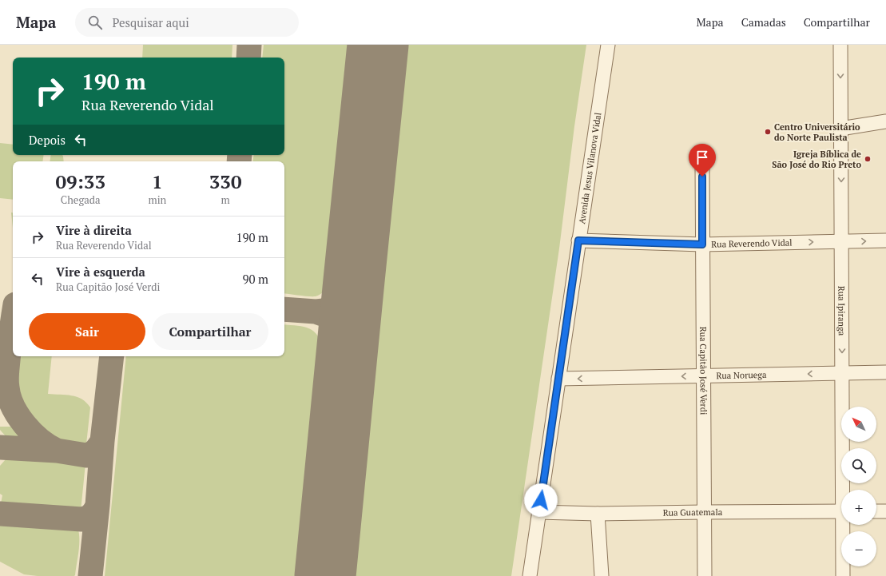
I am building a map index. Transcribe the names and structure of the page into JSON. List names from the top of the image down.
{
  "streets": {
    "street": [
      "Avenida Jesus Vilanova Vidal",
      "Rua Reverendo Vidal",
      "Rua Ipiranga",
      "Rua Capitão José Verdi",
      "Rua Noruega",
      "Rua Guatemala"
    ]
  },
  "crossings": [
    ["Avenida Jesus Vilanova Vidal", "Rua Reverendo Vidal"],
    ["Avenida Jesus Vilanova Vidal", "Rua Noruega"],
    ["Avenida Jesus Vilanova Vidal", "Rua Guatemala"],
    ["Rua Reverendo Vidal", "Rua Ipiranga"],
    ["Rua Reverendo Vidal", "Rua Capitão José Verdi"],
    ["Rua Ipiranga", "Rua Noruega"],
    ["Rua Capitão José Verdi", "Rua Noruega"],
    ["Rua Capitão José Verdi", "Rua Guatemala"]
  ],
  "one_way": ["Rua Reverendo Vidal", "Rua Ipiranga", "Rua Noruega"],
  "places": ["Centro Universitário do Norte Paulista", "Igreja Bíblica de São José do Rio Preto"],
  "north": "top left",
  "page": {
    "header": "Mapa",
    "search": "Pesquisar aqui",
    "nav": ["Mapa", "Camadas", "Compartilhar"],
    "turn": ["190 m", "Rua Reverendo Vidal"],
    "then": "Depois",
    "eta": [
      "09:33",
      "Chegada",
      "1",
      "min",
      "330",
      "m"
    ],
    "list": [
      {
        "name": "Vire à direita",
        "note": "Rua Reverendo Vidal",
        "value": "190 m"
      },
      {
        "name": "Vire à esquerda",
        "note": "Rua Capitão José Verdi",
        "value": "90 m"
      }
    ],
    "buttons": ["Sair", "Compartilhar"],
    "map_buttons": ["+", "−"]
  }
}
